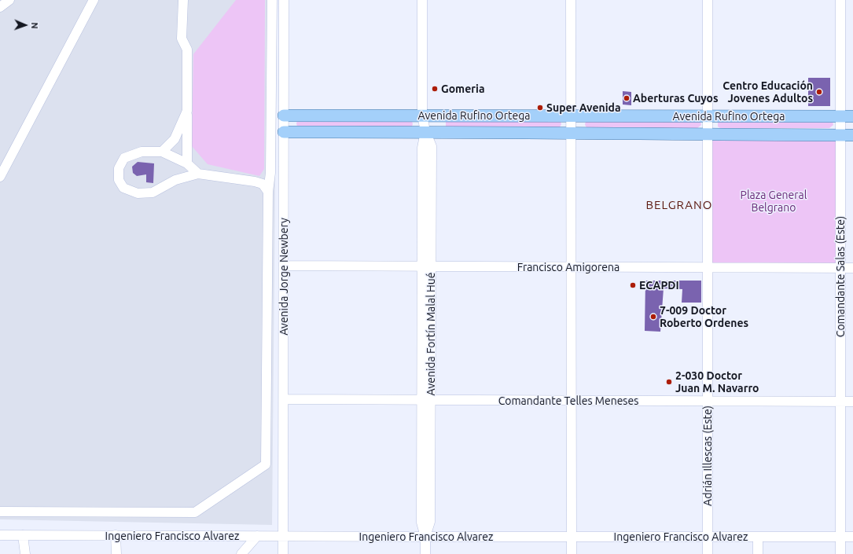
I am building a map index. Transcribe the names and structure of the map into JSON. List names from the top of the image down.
{
  "streets": {
    "main road": ["Avenida Rufino Ortega"],
    "street": [
      "Francisco Amigorena",
      "Avenida Jorge Newbery",
      "Comandante Salas (Este)",
      "Avenida Fortín Malal Hué",
      "Comandante Telles Meneses",
      "Adrián Illescas (Este)",
      "Ingeniero Francisco Alvarez"
    ]
  },
  "crossings": [
    ["Avenida Rufino Ortega", "Avenida Jorge Newbery"],
    ["Avenida Rufino Ortega", "Comandante Salas (Este)"],
    ["Avenida Rufino Ortega", "Avenida Fortín Malal Hué"],
    ["Avenida Rufino Ortega", "Adrián Illescas (Este)"],
    ["Francisco Amigorena", "Avenida Jorge Newbery"],
    ["Francisco Amigorena", "Comandante Salas (Este)"],
    ["Francisco Amigorena", "Avenida Fortín Malal Hué"],
    ["Francisco Amigorena", "Adrián Illescas (Este)"],
    ["Avenida Jorge Newbery", "Comandante Telles Meneses"],
    ["Avenida Jorge Newbery", "Ingeniero Francisco Alvarez"],
    ["Comandante Salas (Este)", "Comandante Telles Meneses"],
    ["Comandante Salas (Este)", "Ingeniero Francisco Alvarez"],
    ["Avenida Fortín Malal Hué", "Comandante Telles Meneses"],
    ["Avenida Fortín Malal Hué", "Ingeniero Francisco Alvarez"],
    ["Comandante Telles Meneses", "Adrián Illescas (Este)"],
    ["Adrián Illescas (Este)", "Ingeniero Francisco Alvarez"]
  ],
  "districts": ["BELGRANO"],
  "parks": ["Plaza General Belgrano"],
  "places": [
    "Gomeria",
    "Centro Educación Jovenes Adultos",
    "Aberturas Cuyos",
    "Super Avenida",
    "ECAPDI",
    "7-009 Doctor Roberto Ordenes",
    "2-030 Doctor Juan M. Navarro"
  ],
  "north": "right"
}
